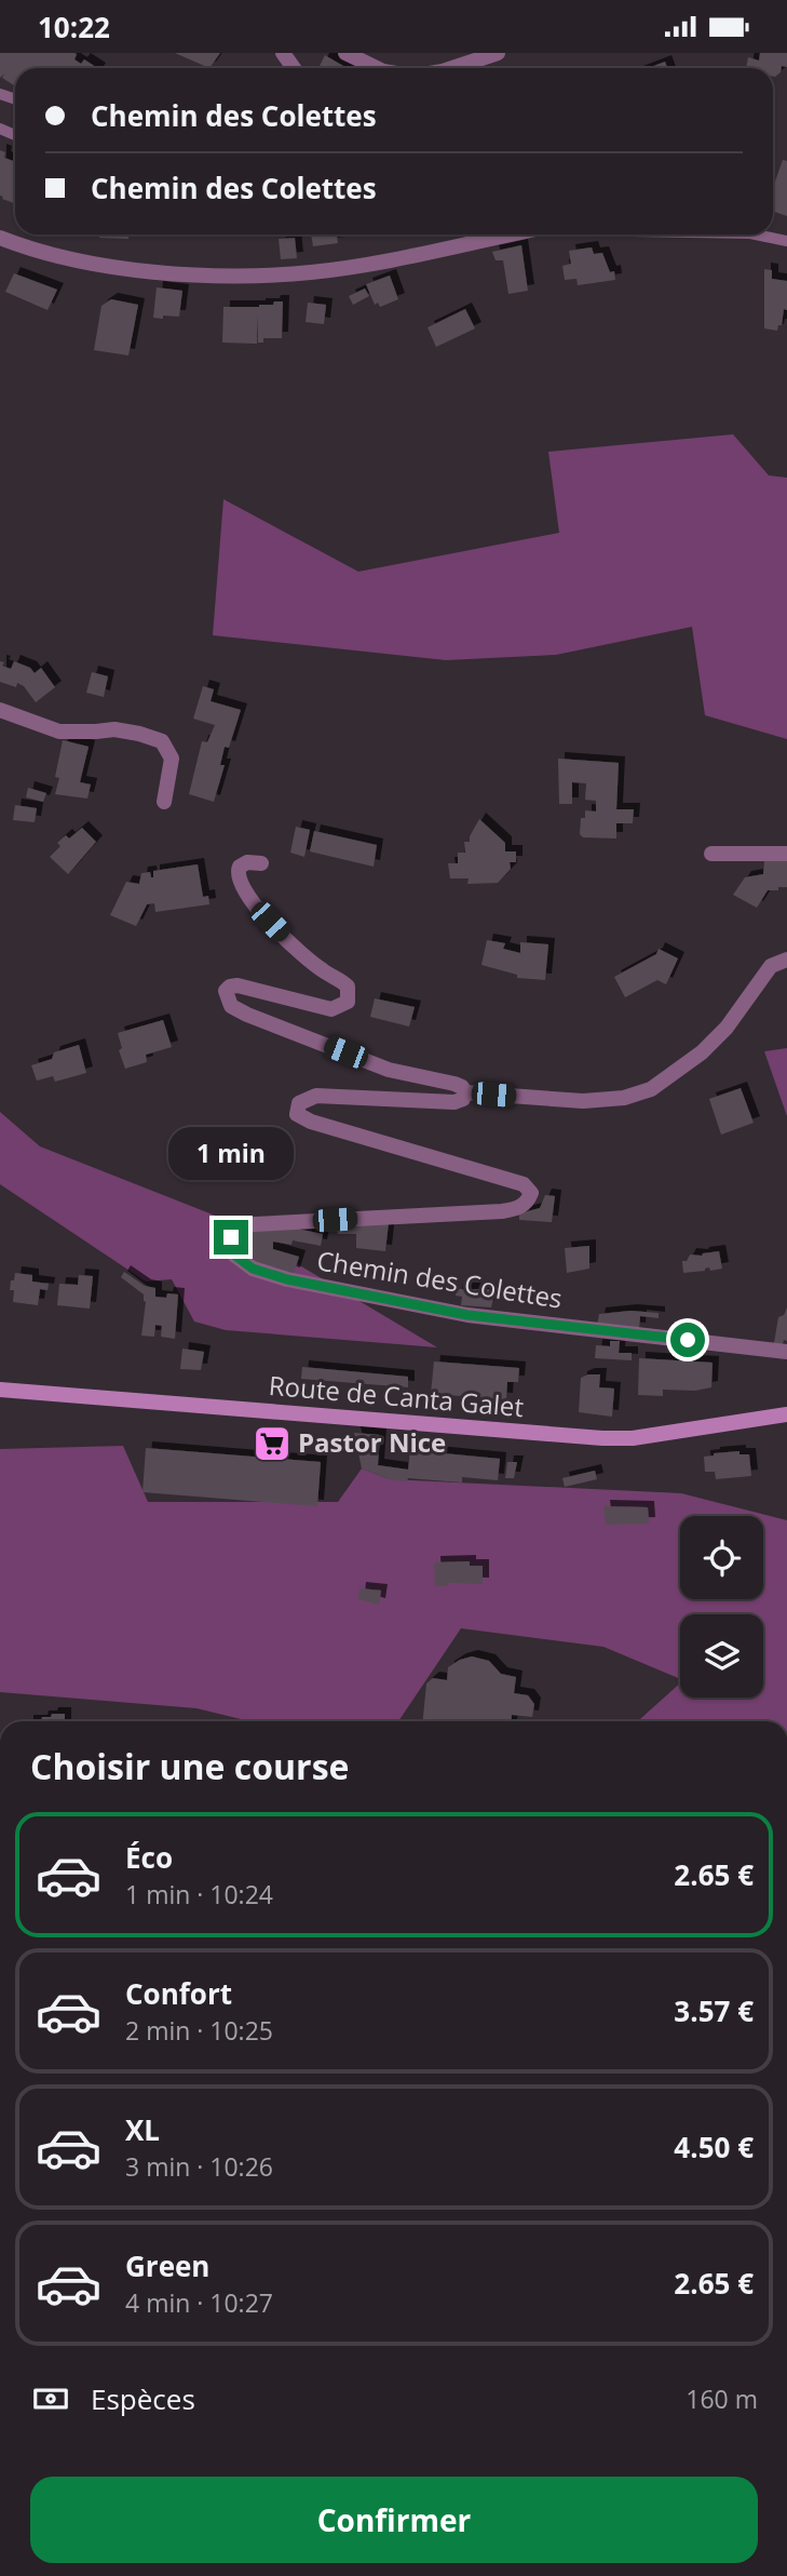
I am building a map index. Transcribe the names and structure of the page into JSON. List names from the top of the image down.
{
  "streets": {
    "main road": ["Route de Canta Galet"],
    "street": ["Chemin des Colettes"]
  },
  "places": {
    "supermarket": ["Pastor Nice"]
  },
  "page": {
    "status": "10:22",
    "banner": ["Chemin des Colettes", "Chemin des Colettes"],
    "bubble": "1 min",
    "heading": "Choisir une course",
    "list": [
      {
        "name": "Éco",
        "note": "1 min · 10:24",
        "value": "2.65 €"
      },
      {
        "name": "Confort",
        "note": "2 min · 10:25",
        "value": "3.57 €"
      },
      {
        "name": "XL",
        "note": "3 min · 10:26",
        "value": "4.50 €"
      },
      {
        "name": "Green",
        "note": "4 min · 10:27",
        "value": "2.65 €"
      }
    ],
    "pay": ["Espèces", "160 m"],
    "buttons": "Confirmer"
  }
}
